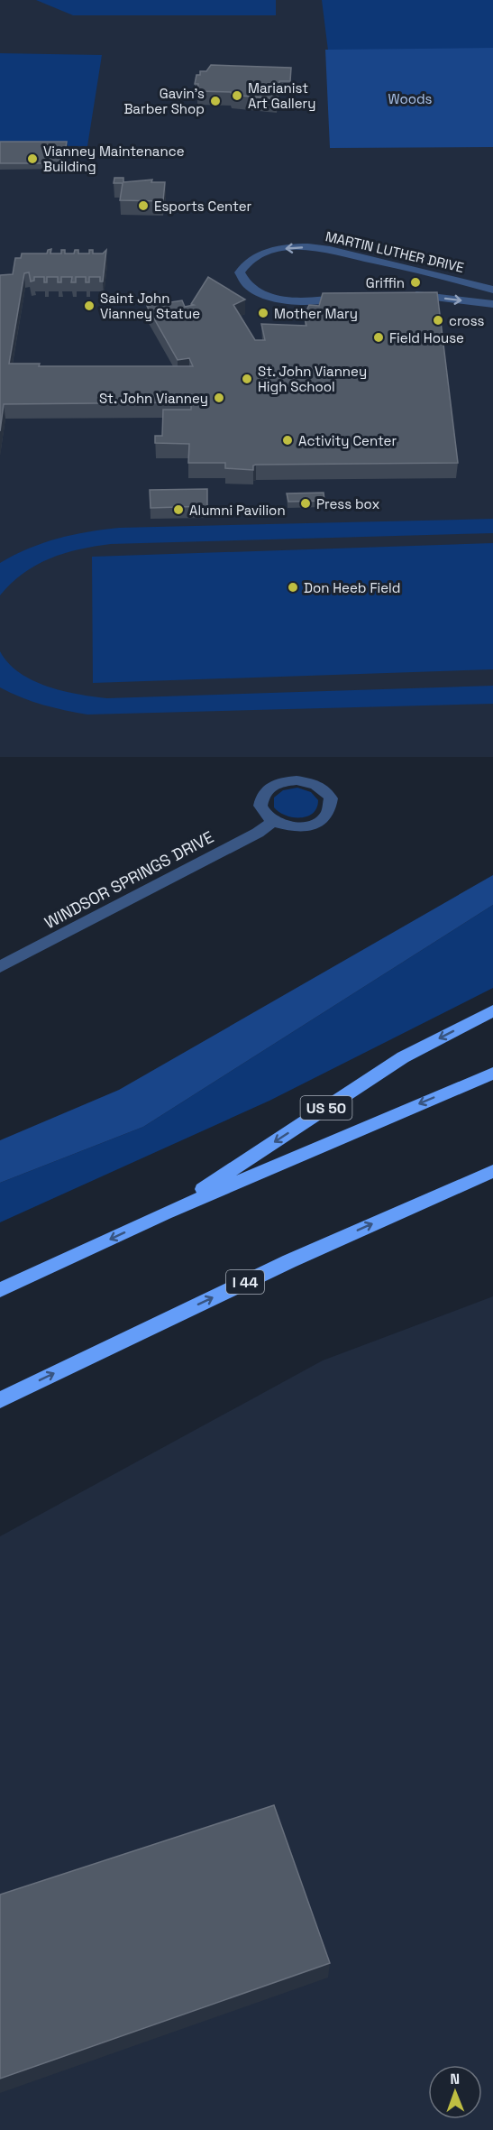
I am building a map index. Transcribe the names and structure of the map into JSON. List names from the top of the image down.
{
  "streets": {
    "highway": ["US 50", "I 44"],
    "street": ["MARTIN LUTHER DRIVE", "WINDSOR SPRINGS DRIVE"]
  },
  "parks": ["Woods"],
  "places": [
    "Marianist Art Gallery",
    "Gavin's Barber Shop",
    "Vianney Maintenance Building",
    "Esports Center",
    "Griffin",
    "Saint John Vianney Statue",
    "Mother Mary",
    "cross",
    "Field House",
    "St. John Vianney High School",
    "St. John Vianney",
    "Activity Center",
    "Press box",
    "Alumni Pavilion",
    "Don Heeb Field"
  ],
  "north": "top"
}
